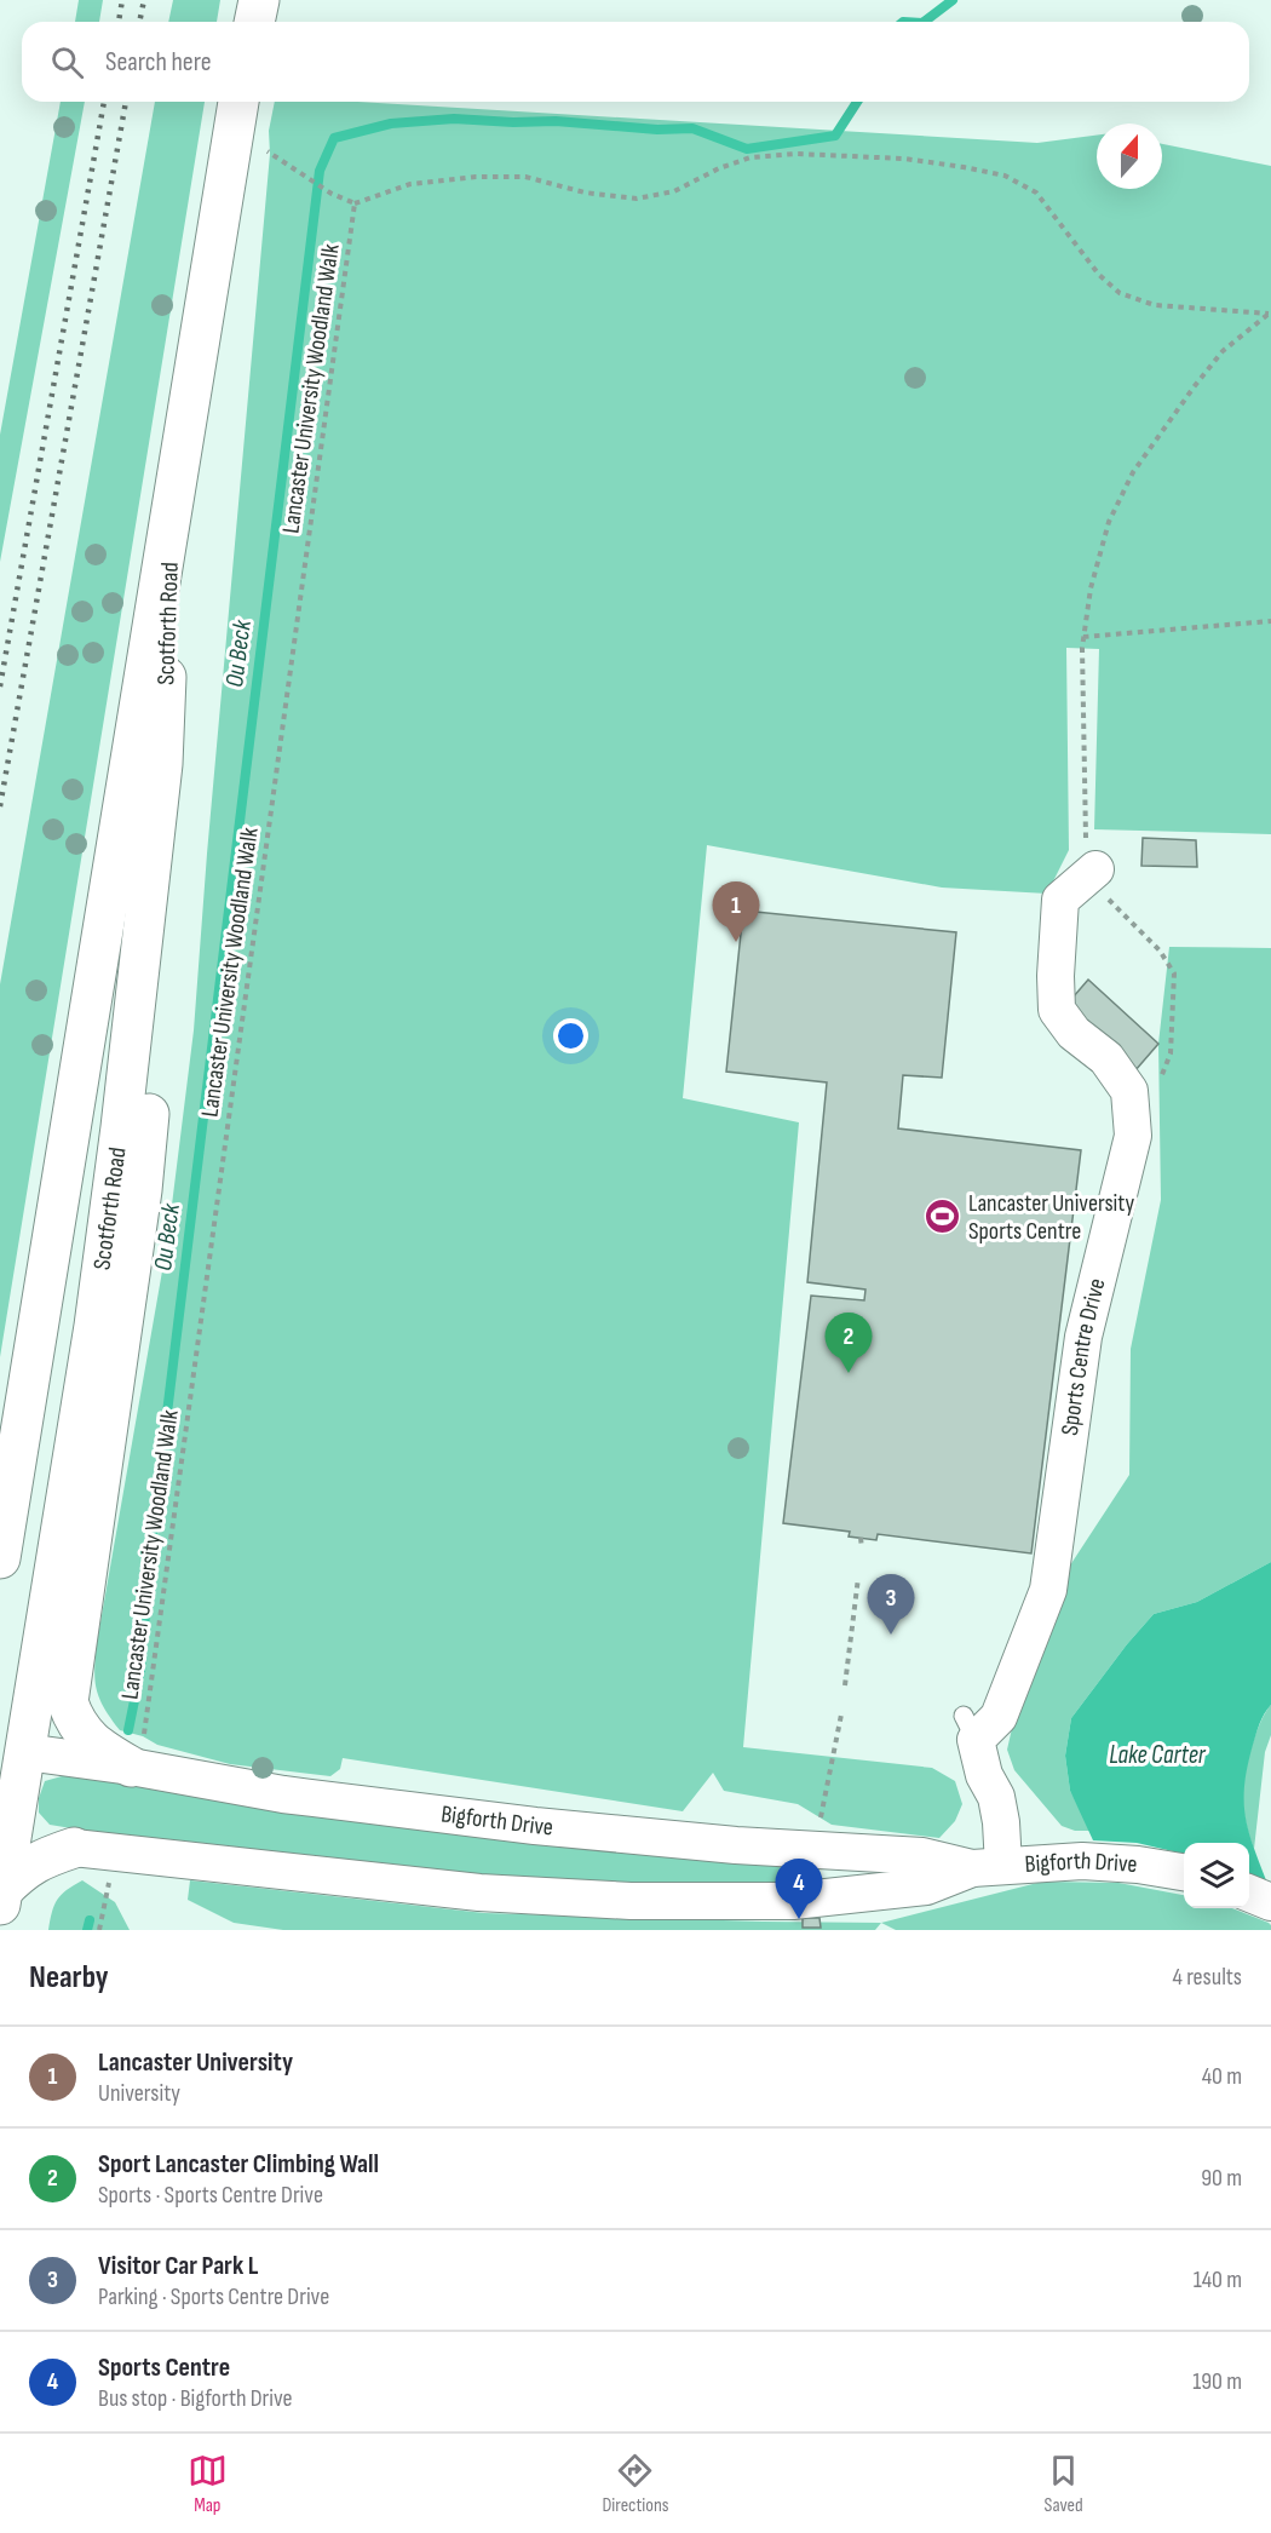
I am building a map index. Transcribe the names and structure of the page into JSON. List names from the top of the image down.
{
  "streets": {
    "main road": ["Scotforth Road"],
    "street": ["Sports Centre Drive", "Bigforth Drive"],
    "path": ["Lancaster University Woodland Walk"]
  },
  "crossings": [
    ["Lancaster University Woodland Walk", "Bigforth Drive"],
    ["Scotforth Road", "Bigforth Drive"],
    ["Sports Centre Drive", "Bigforth Drive"]
  ],
  "water": ["Ou Beck", "Lake Carter"],
  "places": {
    "sports": ["Lancaster University Sports Centre"]
  },
  "north": "top",
  "page": {
    "search": "Search here",
    "pins": [
      "1",
      "2",
      "3",
      "4"
    ],
    "heading": ["Nearby", "4 results"],
    "list": [
      {
        "mark": "1",
        "name": "Lancaster University",
        "note": "University",
        "value": "40 m"
      },
      {
        "mark": "2",
        "name": "Sport Lancaster Climbing Wall",
        "note": "Sports · Sports Centre Drive",
        "value": "90 m"
      },
      {
        "mark": "3",
        "name": "Visitor Car Park L",
        "note": "Parking · Sports Centre Drive",
        "value": "140 m"
      },
      {
        "mark": "4",
        "name": "Sports Centre",
        "note": "Bus stop · Bigforth Drive",
        "value": "190 m"
      }
    ],
    "nav": ["Map", "Directions", "Saved"]
  }
}
